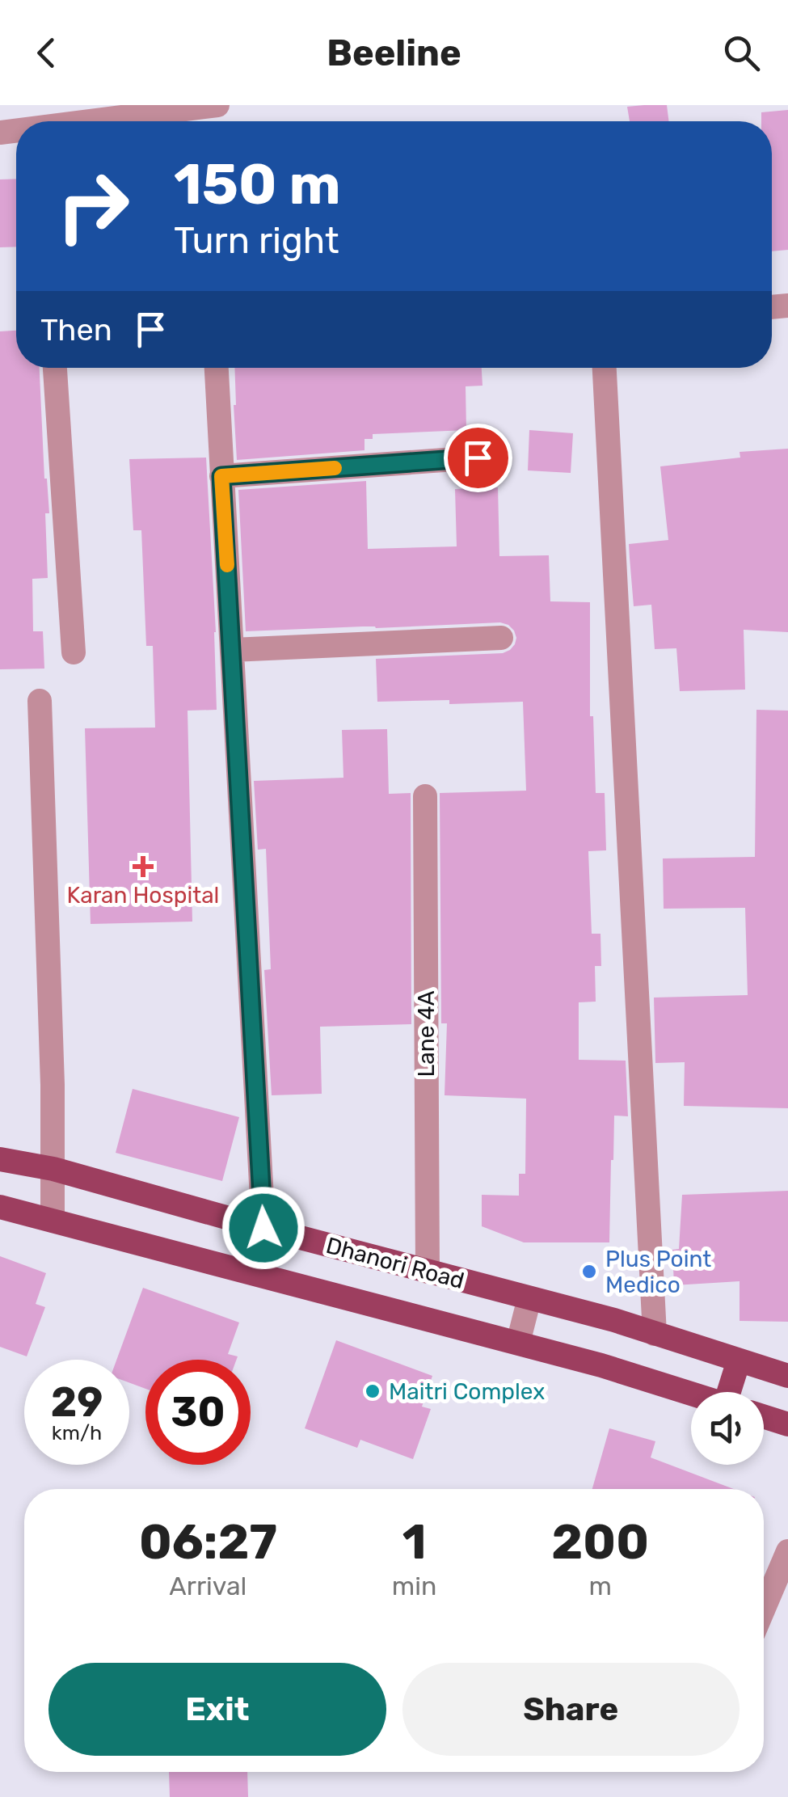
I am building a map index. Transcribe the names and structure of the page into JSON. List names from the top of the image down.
{
  "streets": {
    "main road": ["Dhanori Road"],
    "street": ["Lane 4A"]
  },
  "crossings": [
    ["Lane 4A", "Dhanori Road"]
  ],
  "places": {
    "health": ["Karan Hospital"],
    "other": ["Plus Point Medico", "Maitri Complex"]
  },
  "page": {
    "header": "Beeline",
    "turn": ["150 m", "Turn right"],
    "then": "Then",
    "speed": "29 km/h",
    "limit": "30",
    "eta": [
      "06:27",
      "Arrival",
      "1",
      "min",
      "200",
      "m"
    ],
    "buttons": ["Exit", "Share"]
  }
}
